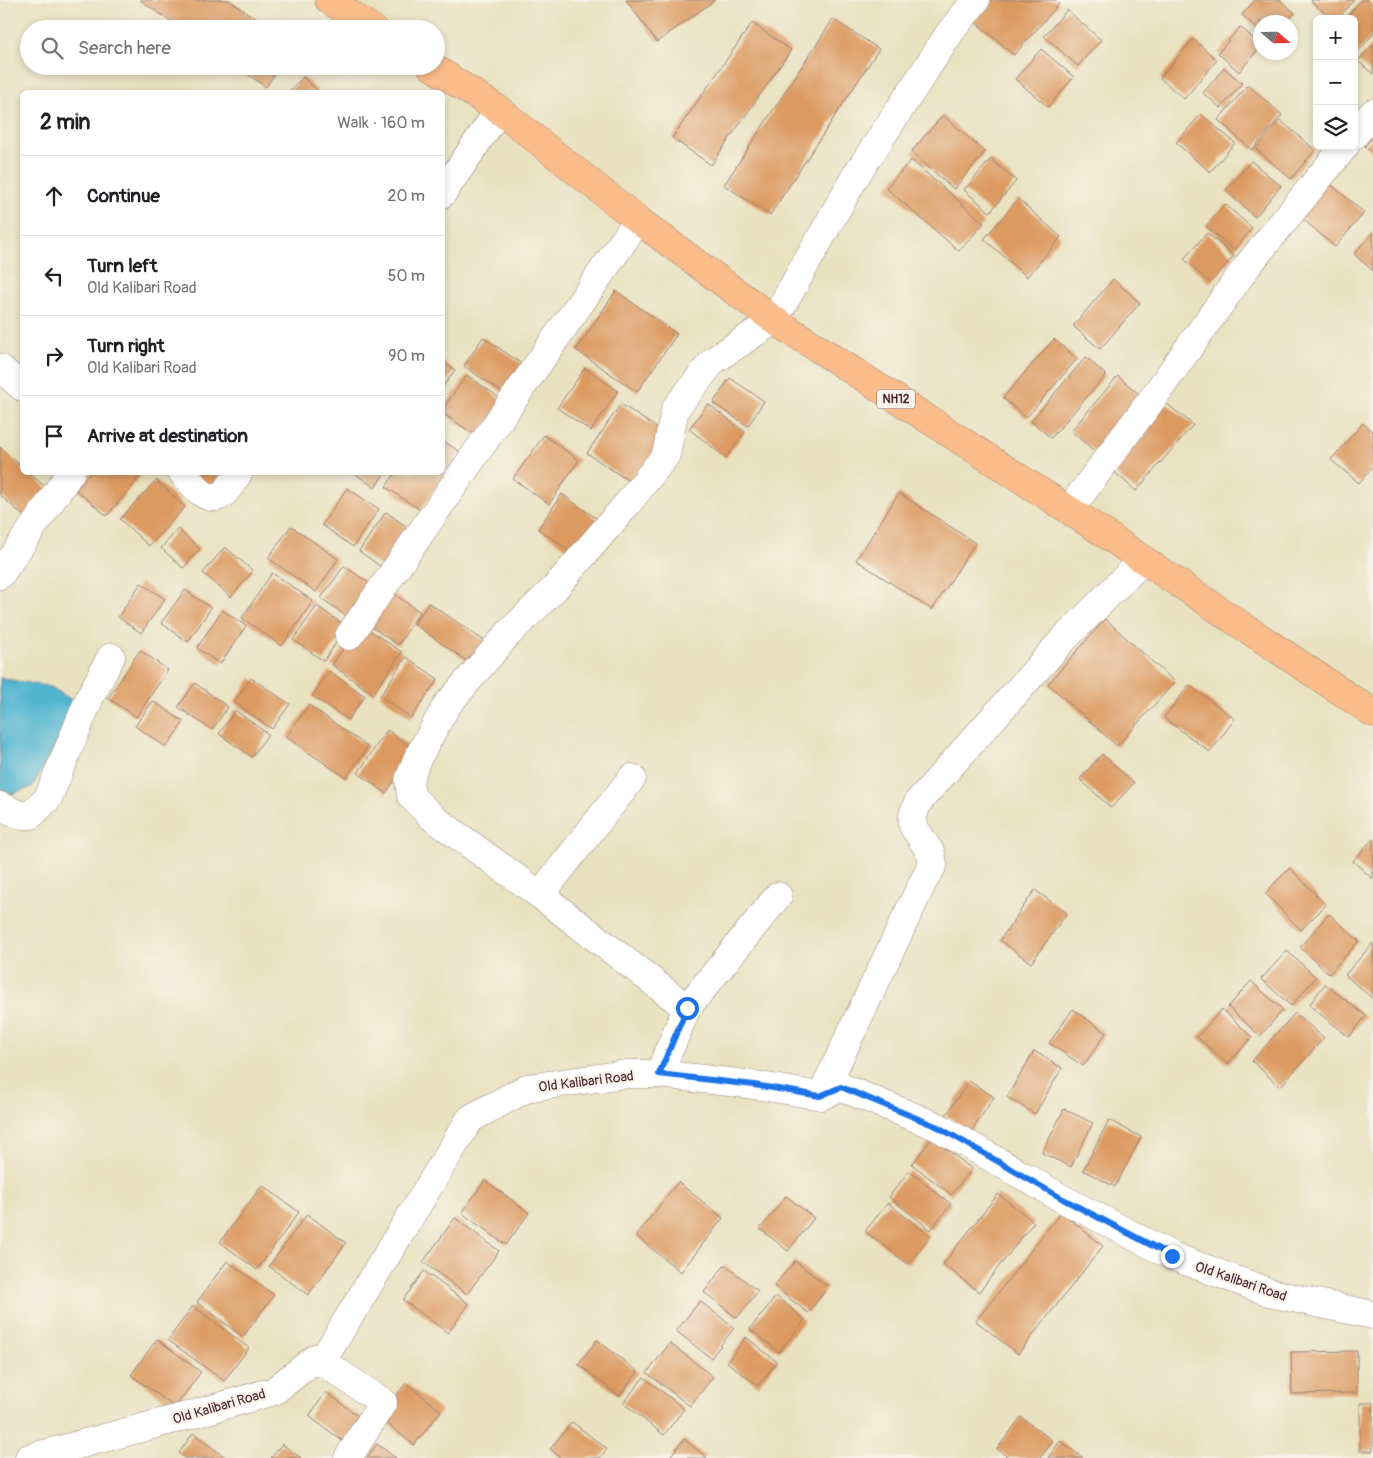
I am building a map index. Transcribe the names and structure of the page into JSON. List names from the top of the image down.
{
  "streets": {
    "highway": ["NH12"],
    "street": ["Old Kalibari Road"]
  },
  "north": "right",
  "page": {
    "map_buttons": ["+", "−"],
    "search": "Search here",
    "heading": ["2 min", "Walk · 160 m"],
    "list": [
      ["Continue", "20 m"],
      ["Turn left", "Old Kalibari Road", "50 m"],
      ["Turn right", "Old Kalibari Road", "90 m"],
      "Arrive at destination"
    ]
  }
}
